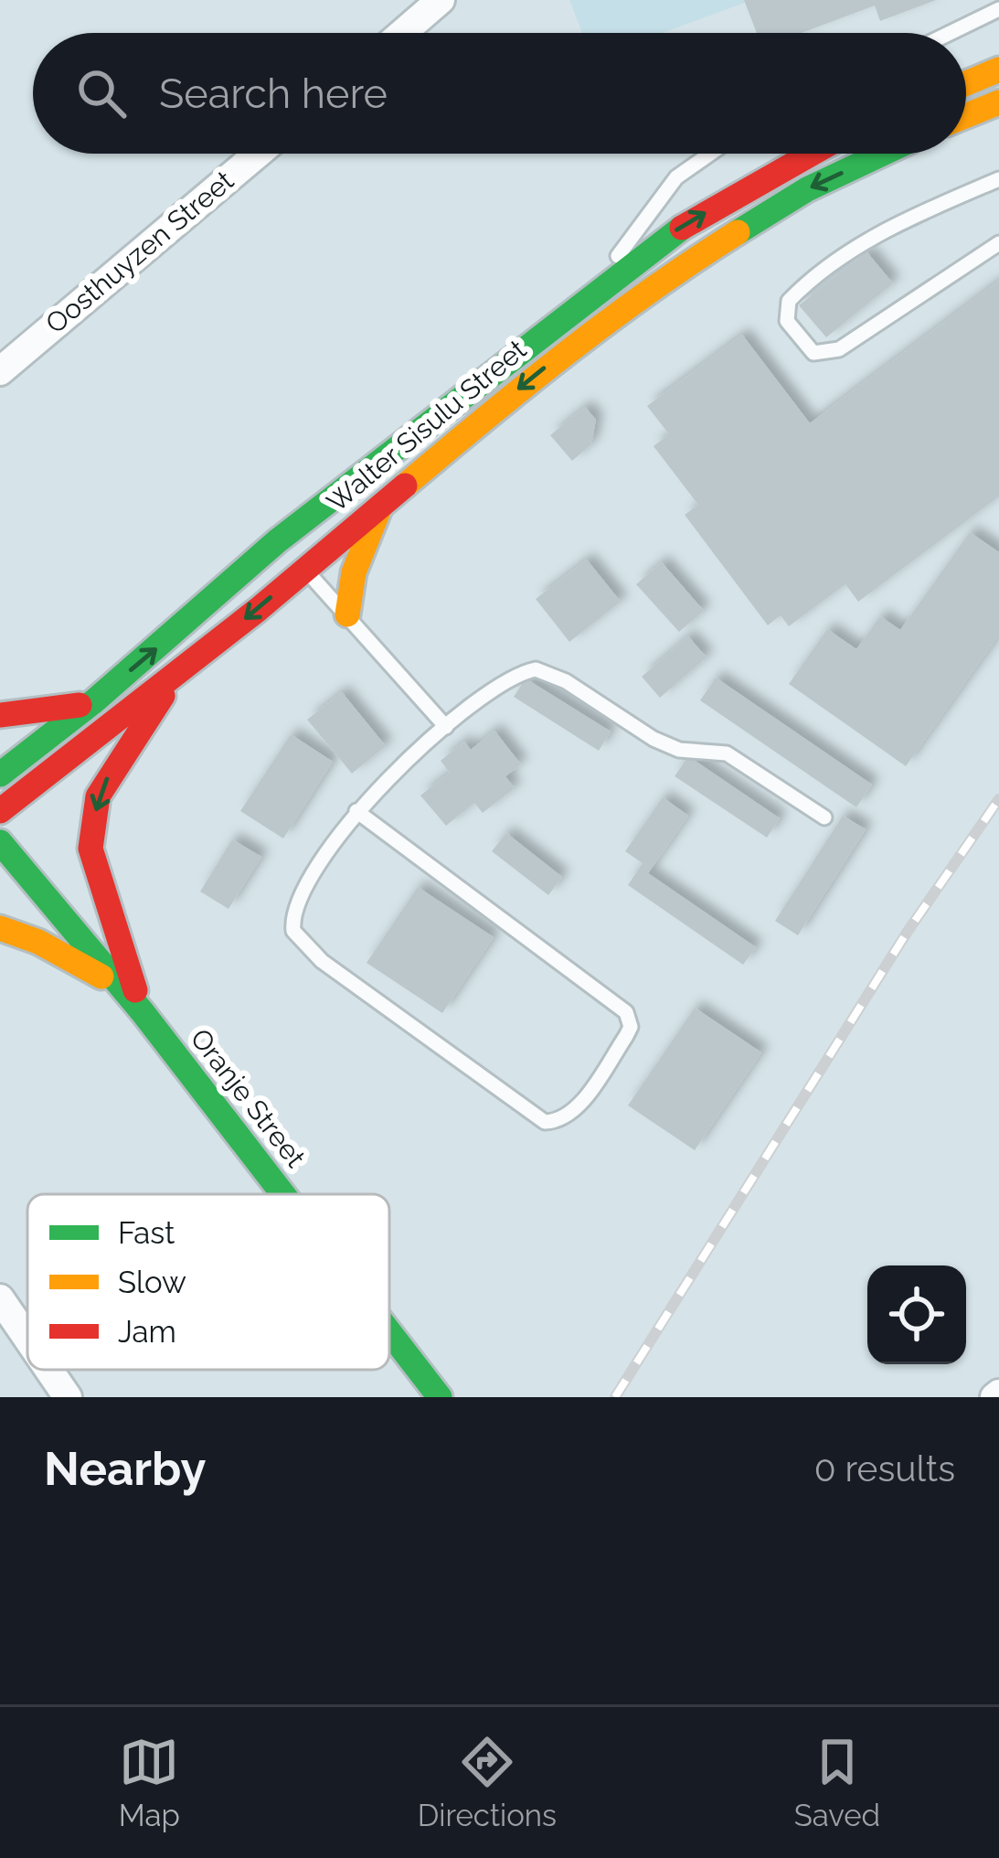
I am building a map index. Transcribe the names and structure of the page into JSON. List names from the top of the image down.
{
  "streets": {
    "main road": ["Walter Sisulu Street", "Oranje Street"],
    "street": ["Oosthuyzen Street"]
  },
  "legend": ["Fast", "Slow", "Jam"],
  "page": {
    "search": "Search here",
    "heading": ["Nearby", "0 results"],
    "nav": ["Map", "Directions", "Saved"]
  }
}
